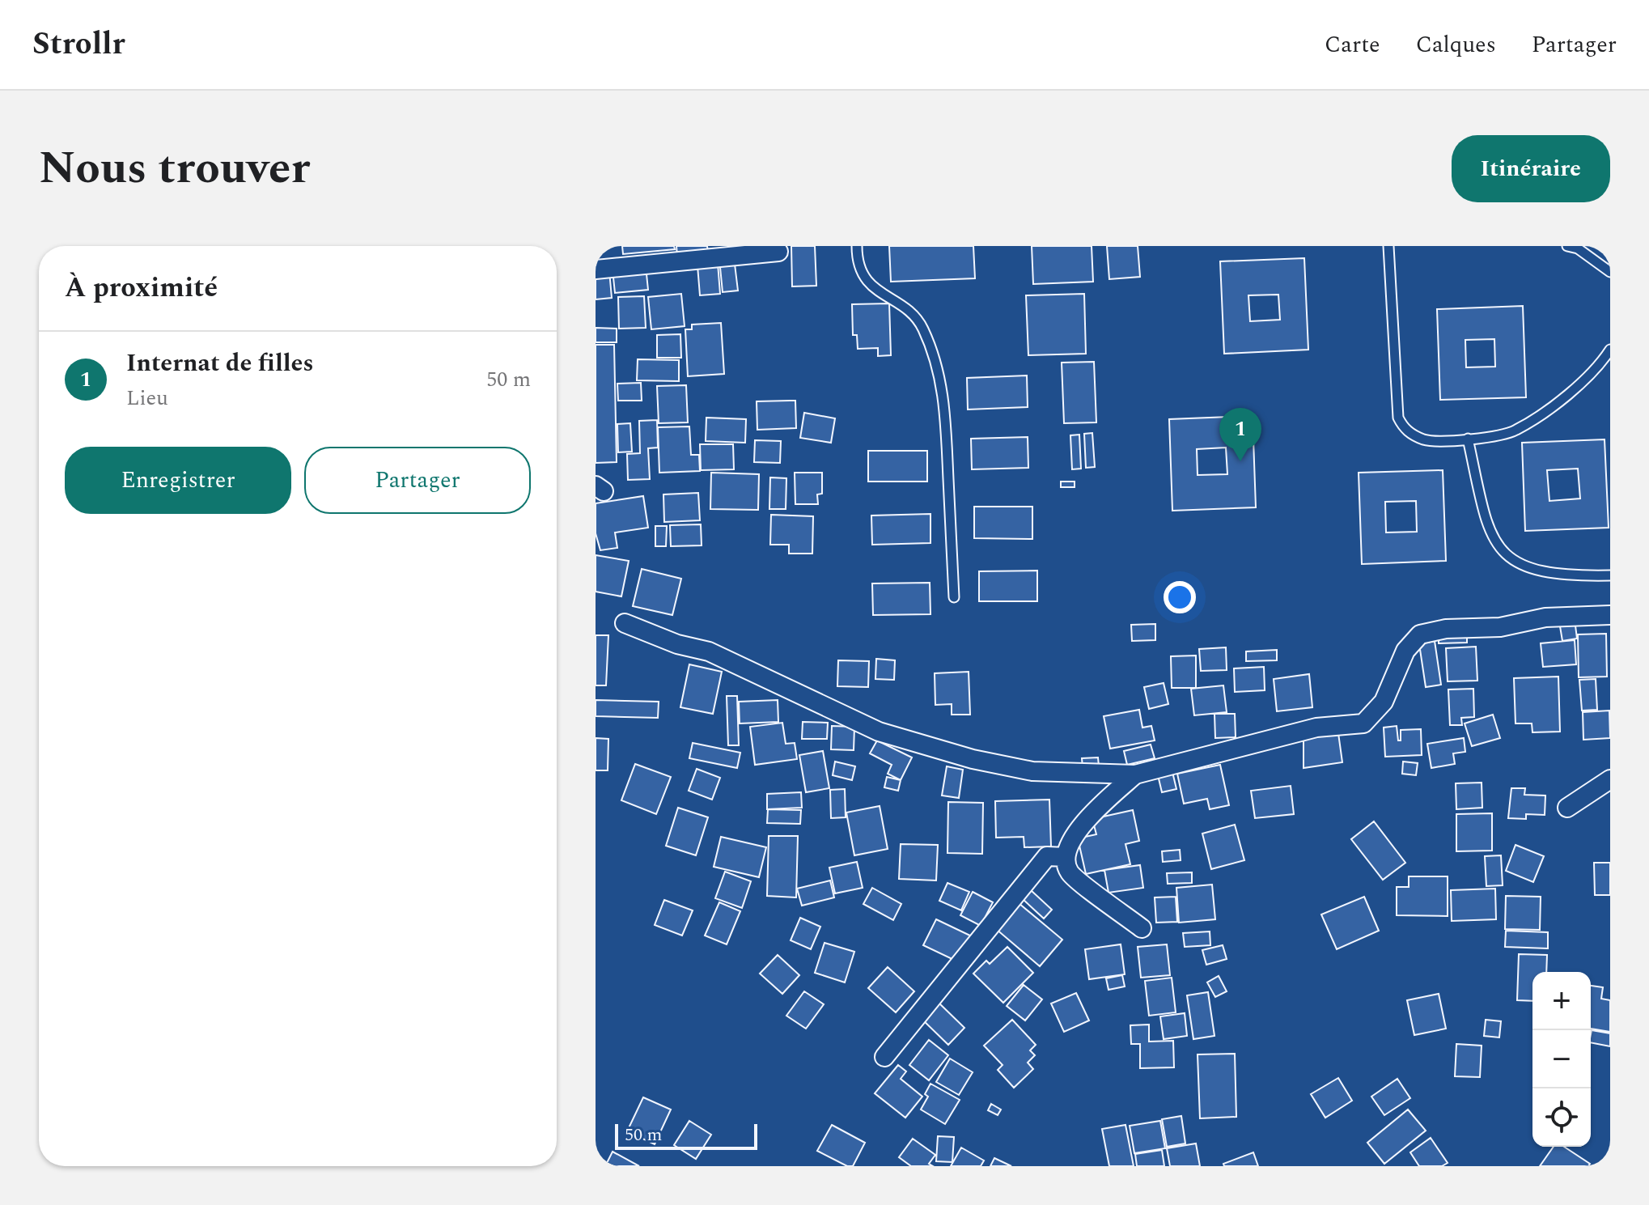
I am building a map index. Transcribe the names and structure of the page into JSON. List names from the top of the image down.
{
  "scale_bar": "50 m",
  "page": {
    "header": "Strollr",
    "nav": ["Carte", "Calques", "Partager"],
    "title": "Nous trouver",
    "buttons": [
      "Itinéraire",
      ["Enregistrer", "Partager"]
    ],
    "heading": "À proximité",
    "list": [
      {
        "mark": "1",
        "name": "Internat de filles",
        "note": "Lieu",
        "value": "50 m"
      }
    ],
    "pins": "1",
    "map_buttons": ["+", "−"],
    "scale": "50 m"
  }
}
